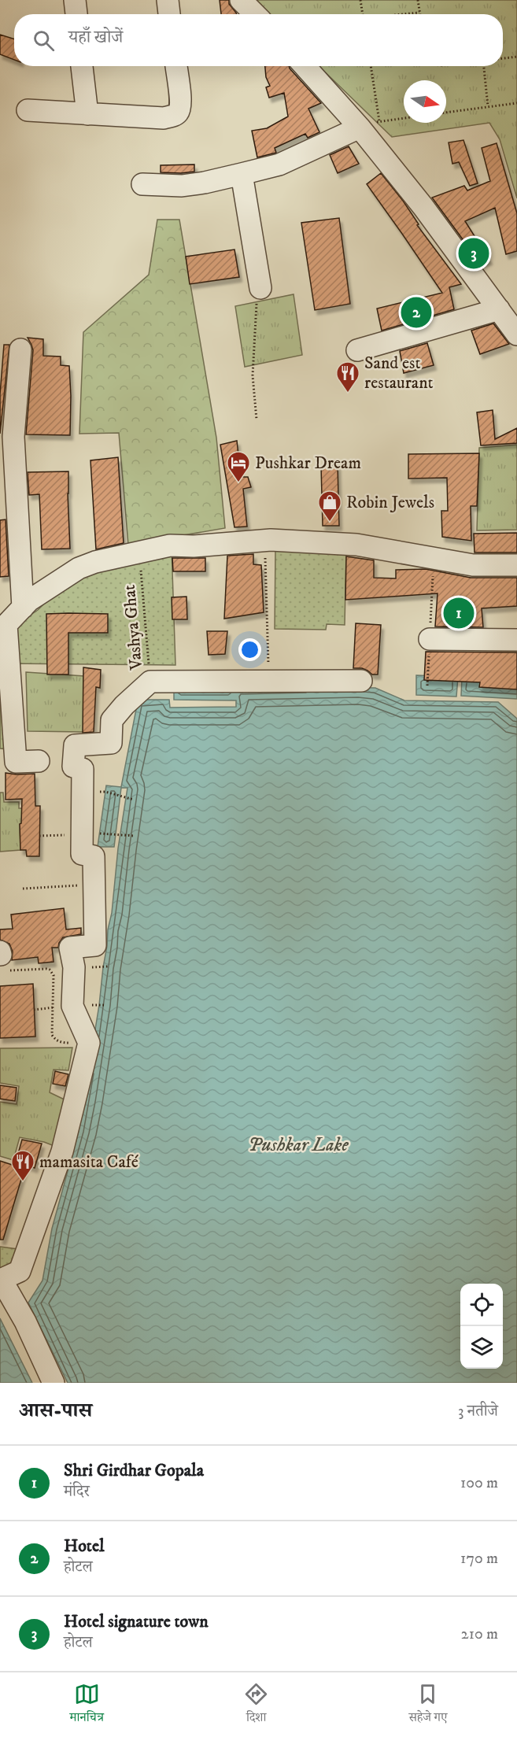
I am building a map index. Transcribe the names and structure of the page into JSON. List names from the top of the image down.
{
  "streets": {
    "path": ["Vashya Ghat"]
  },
  "water": ["Pushkar Lake"],
  "places": {
    "restaurant": ["Sand est restaurant", "mamasita Café"],
    "hotel": ["Pushkar Dream"],
    "shop": ["Robin Jewels"]
  },
  "north": "right",
  "page": {
    "search": "यहाँ खोजें",
    "pins": ["3", "2", "1"],
    "heading": ["आस-पास", "3 नतीजे"],
    "list": [
      {
        "mark": "1",
        "name": "Shri Girdhar Gopala",
        "note": "मंदिर",
        "value": "100 m"
      },
      {
        "mark": "2",
        "name": "Hotel",
        "note": "होटल",
        "value": "170 m"
      },
      {
        "mark": "3",
        "name": "Hotel signature town",
        "note": "होटल",
        "value": "210 m"
      }
    ],
    "nav": ["मानचित्र", "दिशा", "सहेजे गए"]
  }
}
